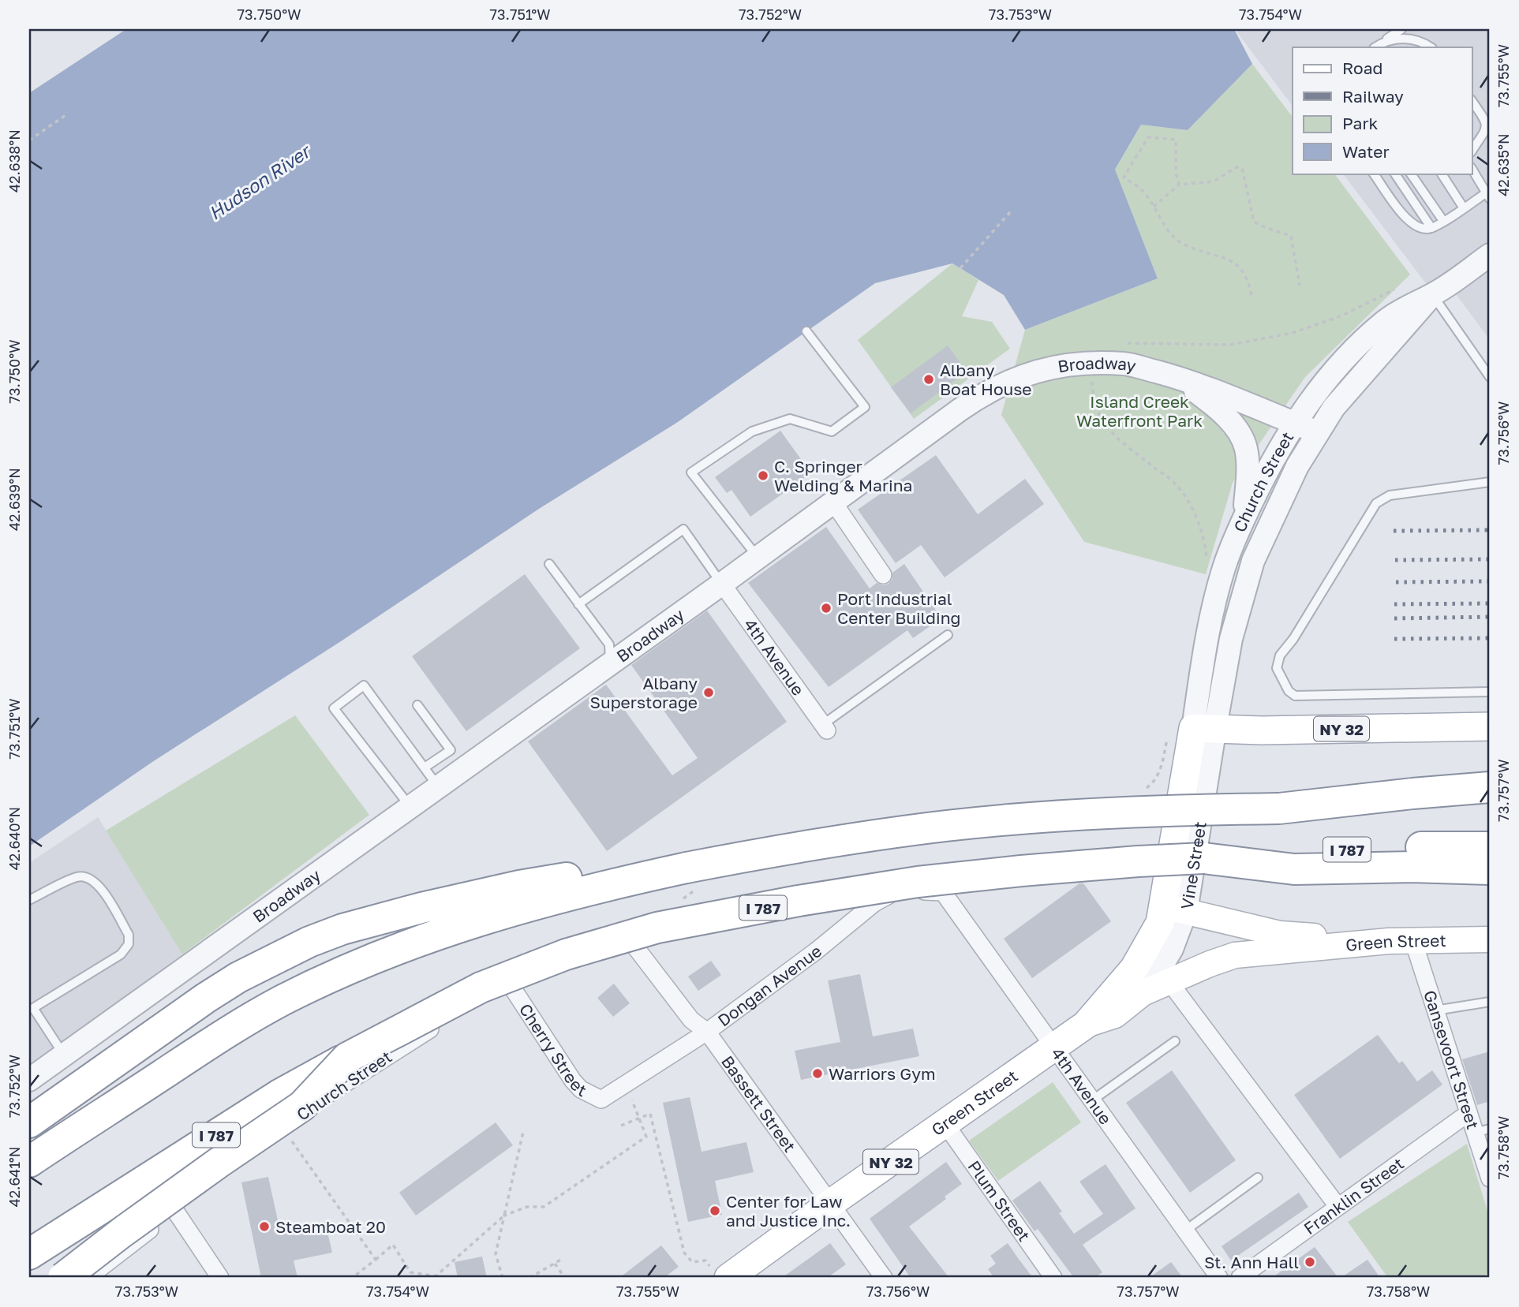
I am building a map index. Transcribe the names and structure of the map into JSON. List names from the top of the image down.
{
  "streets": {
    "highway": ["I 787"],
    "main road": ["NY 32", "Vine Street", "Green Street"],
    "street": [
      "Broadway",
      "Church Street",
      "4th Avenue",
      "Dongan Avenue",
      "Cherry Street",
      "Gansevoort Street",
      "Bassett Street",
      "Franklin Street",
      "Plum Street"
    ]
  },
  "crossings": [
    ["Broadway", "Church Street"],
    ["Broadway", "4th Avenue"],
    ["Church Street", "NY 32"],
    ["Church Street", "Vine Street"],
    ["Church Street", "Cherry Street"],
    ["Church Street", "Bassett Street"],
    ["4th Avenue", "Green Street"],
    ["4th Avenue", "Dongan Avenue"],
    ["NY 32", "Vine Street"],
    ["Vine Street", "Green Street"],
    ["Green Street", "Gansevoort Street"],
    ["Green Street", "Bassett Street"],
    ["Green Street", "Plum Street"],
    ["Dongan Avenue", "Cherry Street"],
    ["Dongan Avenue", "Bassett Street"],
    ["Gansevoort Street", "Franklin Street"]
  ],
  "water": ["Hudson River"],
  "parks": ["Island Creek Waterfront Park"],
  "places": [
    "Albany Boat House",
    "C. Springer Welding & Marina",
    "Port Industrial Center Building",
    "Albany Superstorage",
    "Warriors Gym",
    "Center for Law and Justice Inc.",
    "Steamboat 20",
    "St. Ann Hall"
  ],
  "legend": [
    "Road",
    "Railway",
    "Park",
    "Water"
  ],
  "coordinates": [
    "73.750°W",
    "73.751°W",
    "73.752°W",
    "73.753°W",
    "73.754°W",
    "73.755°W",
    "42.638°N",
    "42.635°N",
    "73.756°W",
    "42.639°N",
    "73.757°W",
    "42.640°N",
    "73.758°W",
    "42.641°N"
  ]
}
